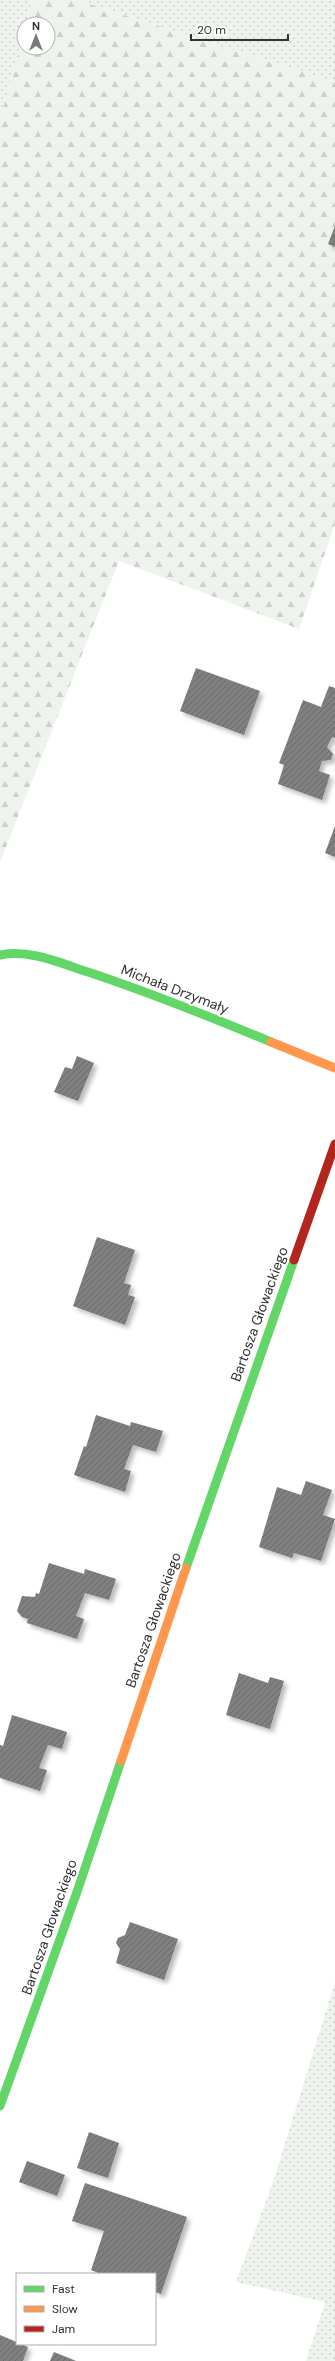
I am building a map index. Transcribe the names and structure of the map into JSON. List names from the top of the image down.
{
  "streets": {
    "street": ["Michała Drzymały", "Bartosza Głowackiego"]
  },
  "legend": ["Fast", "Slow", "Jam"],
  "scale_bar": "20 m",
  "north": "top"
}
